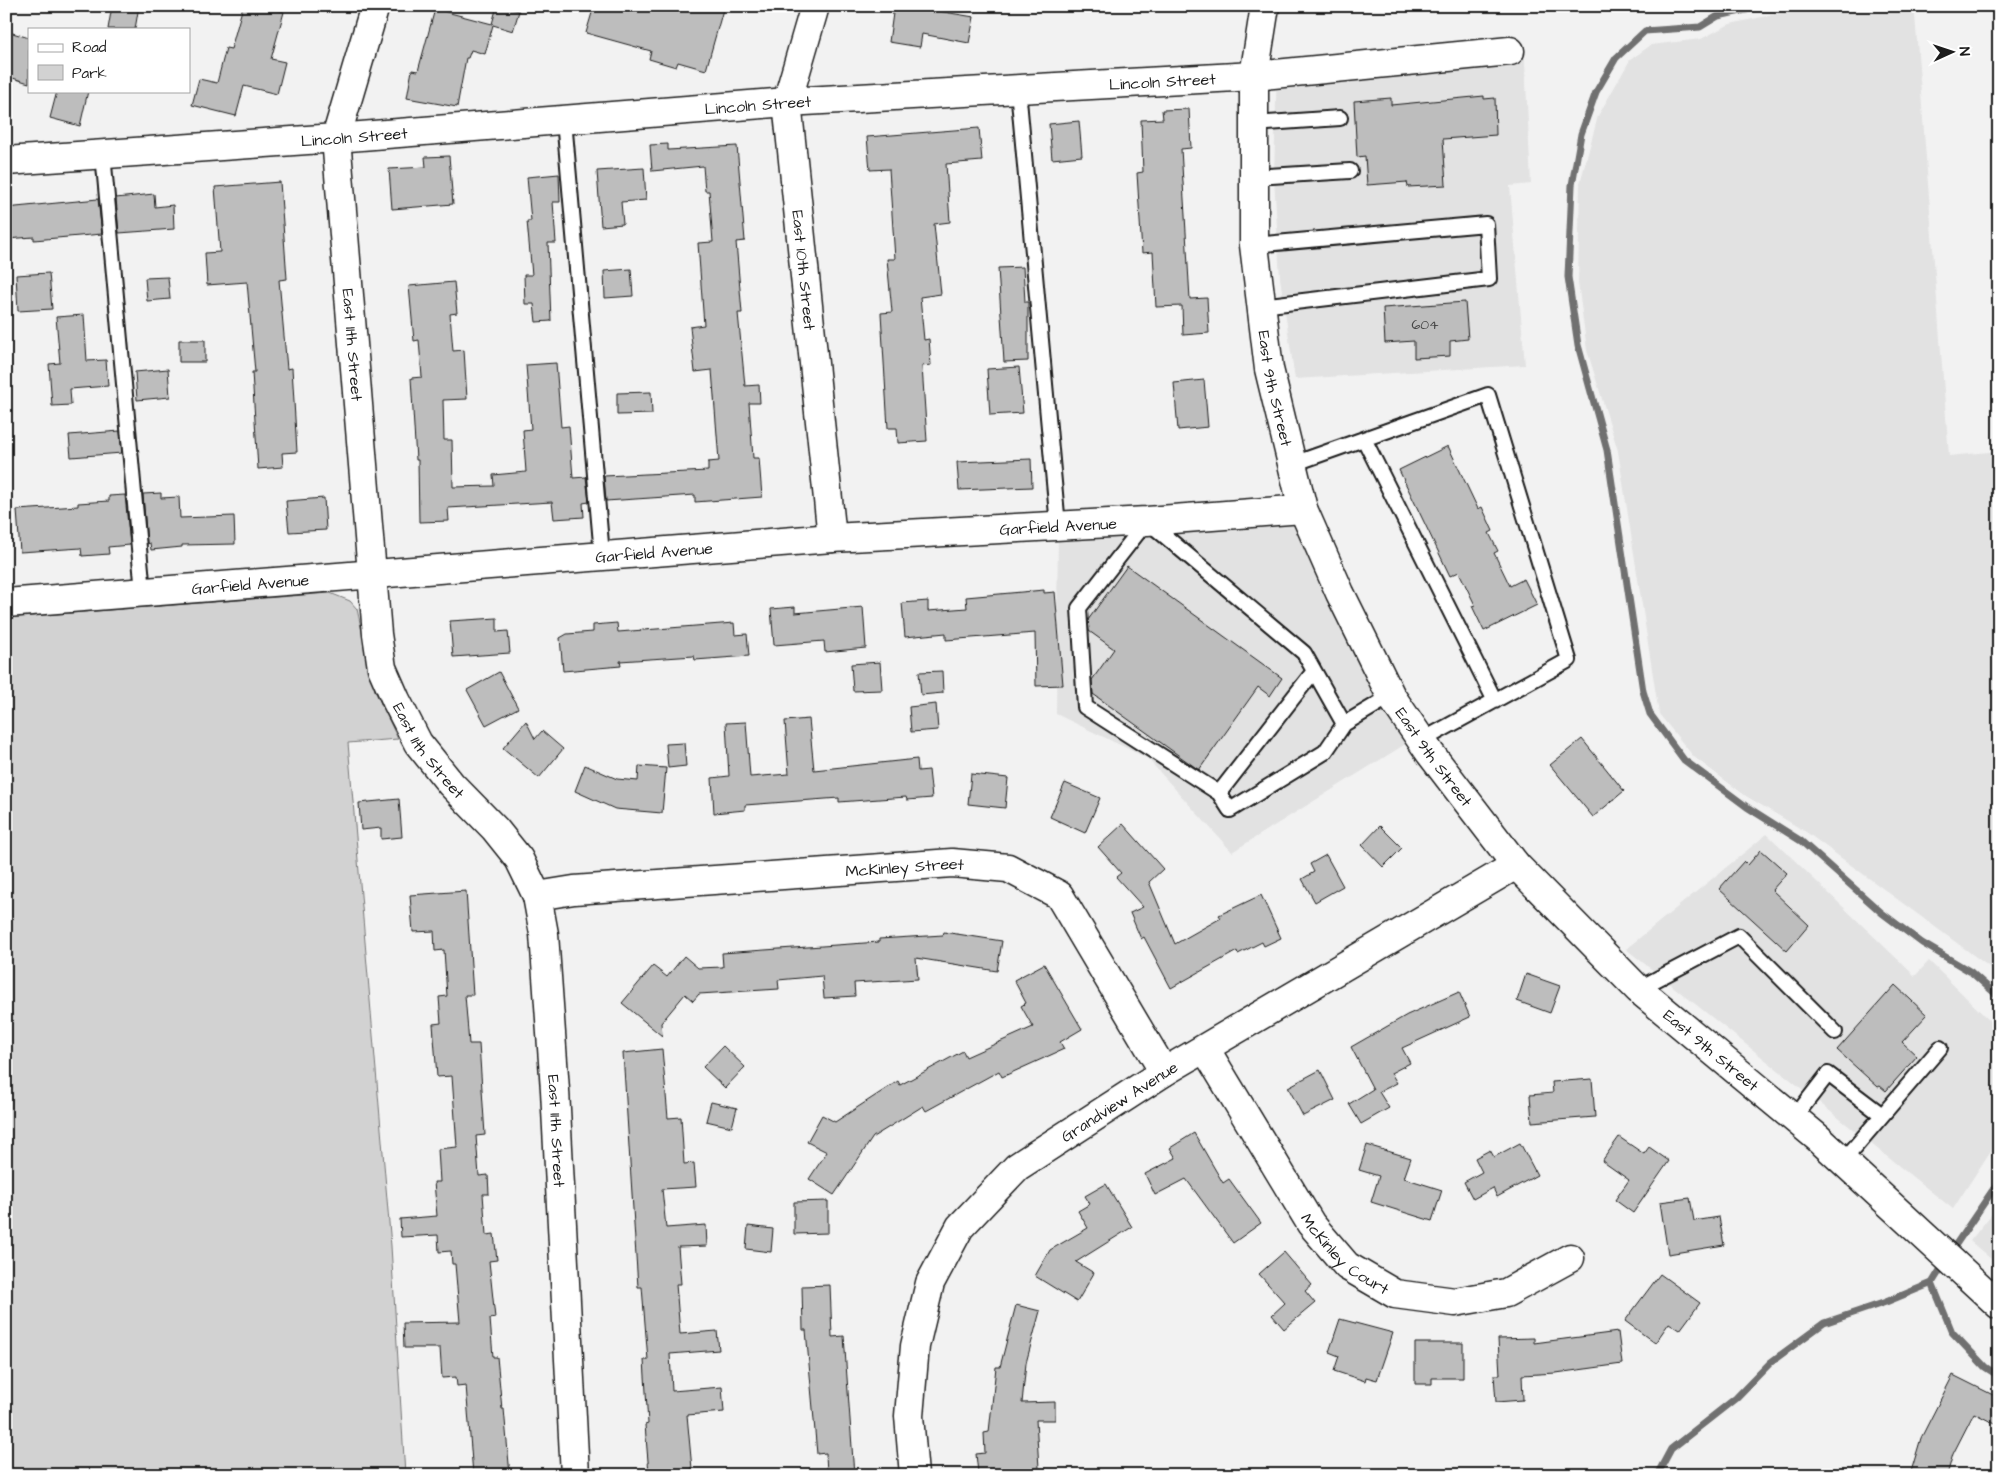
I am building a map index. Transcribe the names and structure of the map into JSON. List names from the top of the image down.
{
  "streets": {
    "street": [
      "Lincoln Street",
      "East 10th Street",
      "East 11th Street",
      "East 9th Street",
      "Garfield Avenue",
      "McKinley Street",
      "Grandview Avenue",
      "McKinley Court"
    ]
  },
  "crossings": [
    ["Lincoln Street", "East 10th Street"],
    ["Lincoln Street", "East 11th Street"],
    ["Lincoln Street", "East 9th Street"],
    ["East 10th Street", "Garfield Avenue"],
    ["East 11th Street", "Garfield Avenue"],
    ["East 11th Street", "McKinley Street"],
    ["East 9th Street", "Garfield Avenue"],
    ["East 9th Street", "Grandview Avenue"],
    ["McKinley Street", "Grandview Avenue"],
    ["Grandview Avenue", "McKinley Court"]
  ],
  "house_numbers": ["604"],
  "legend": ["Road", "Park"],
  "north": "right"
}
